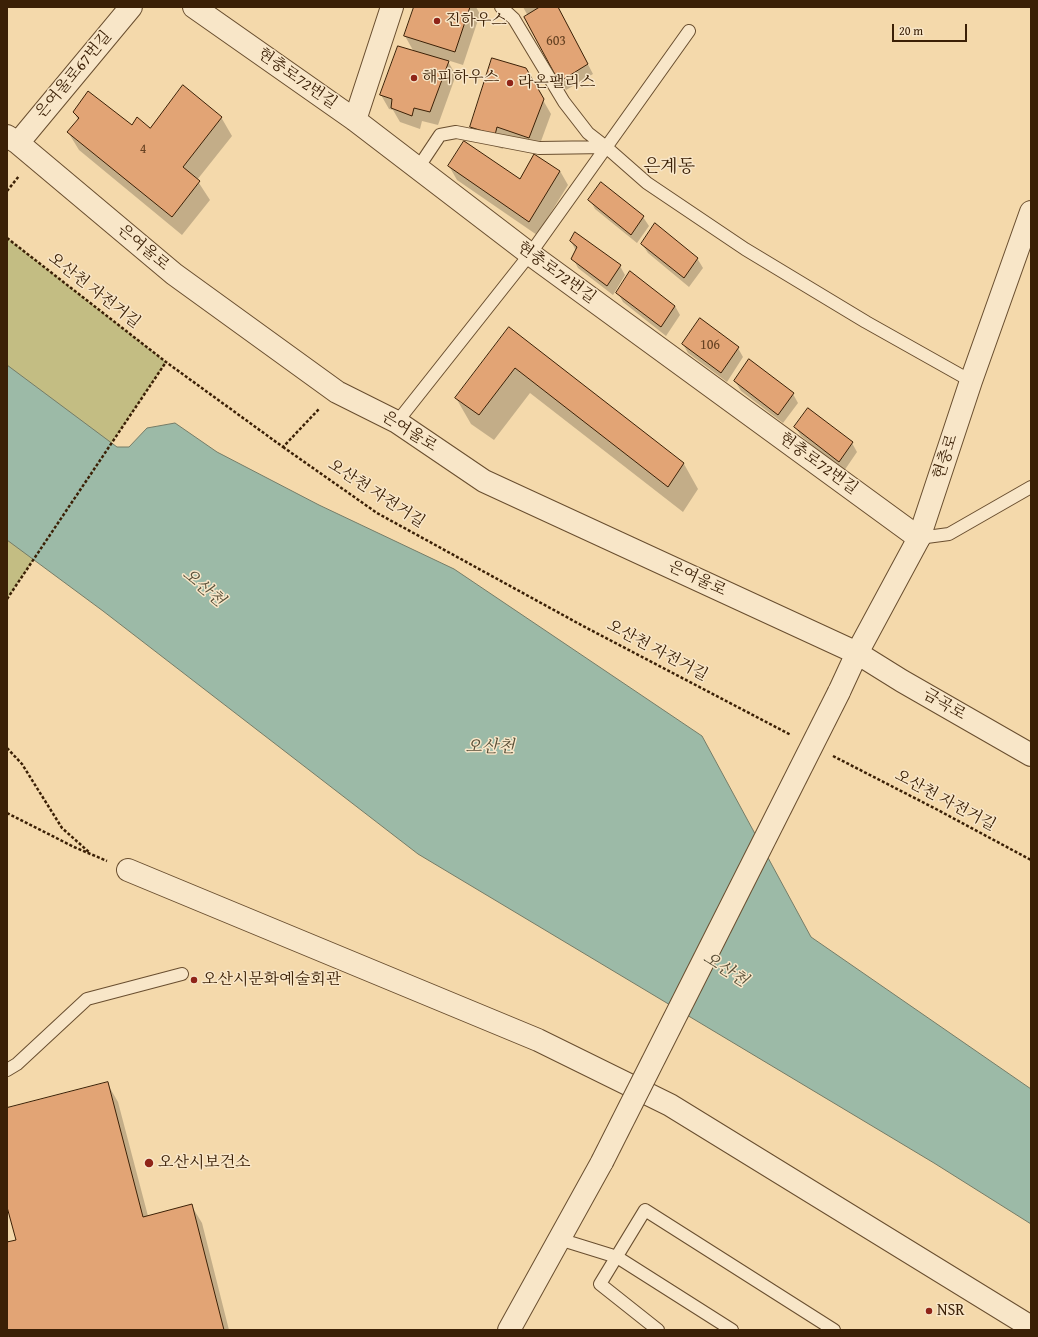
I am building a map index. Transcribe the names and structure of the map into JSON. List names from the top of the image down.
{
  "streets": {
    "street": [
      "은여울로67번길",
      "현충로72번길",
      "은여울로",
      "현충로",
      "금곡로"
    ],
    "path": ["오산천 자전거길"]
  },
  "crossings": [
    ["은여울로67번길", "은여울로"],
    ["현충로72번길", "현충로"],
    ["은여울로", "현충로"],
    ["은여울로", "금곡로"],
    ["현충로", "금곡로"]
  ],
  "districts": ["은계동"],
  "water": ["오산천"],
  "places": [
    "진하우스",
    "해피하우스",
    "라온팰리스",
    "오산시문화예술회관",
    "오산시보건소",
    "NSR"
  ],
  "house_numbers": ["603", "4", "106"],
  "scale_bar": "20 m"
}
